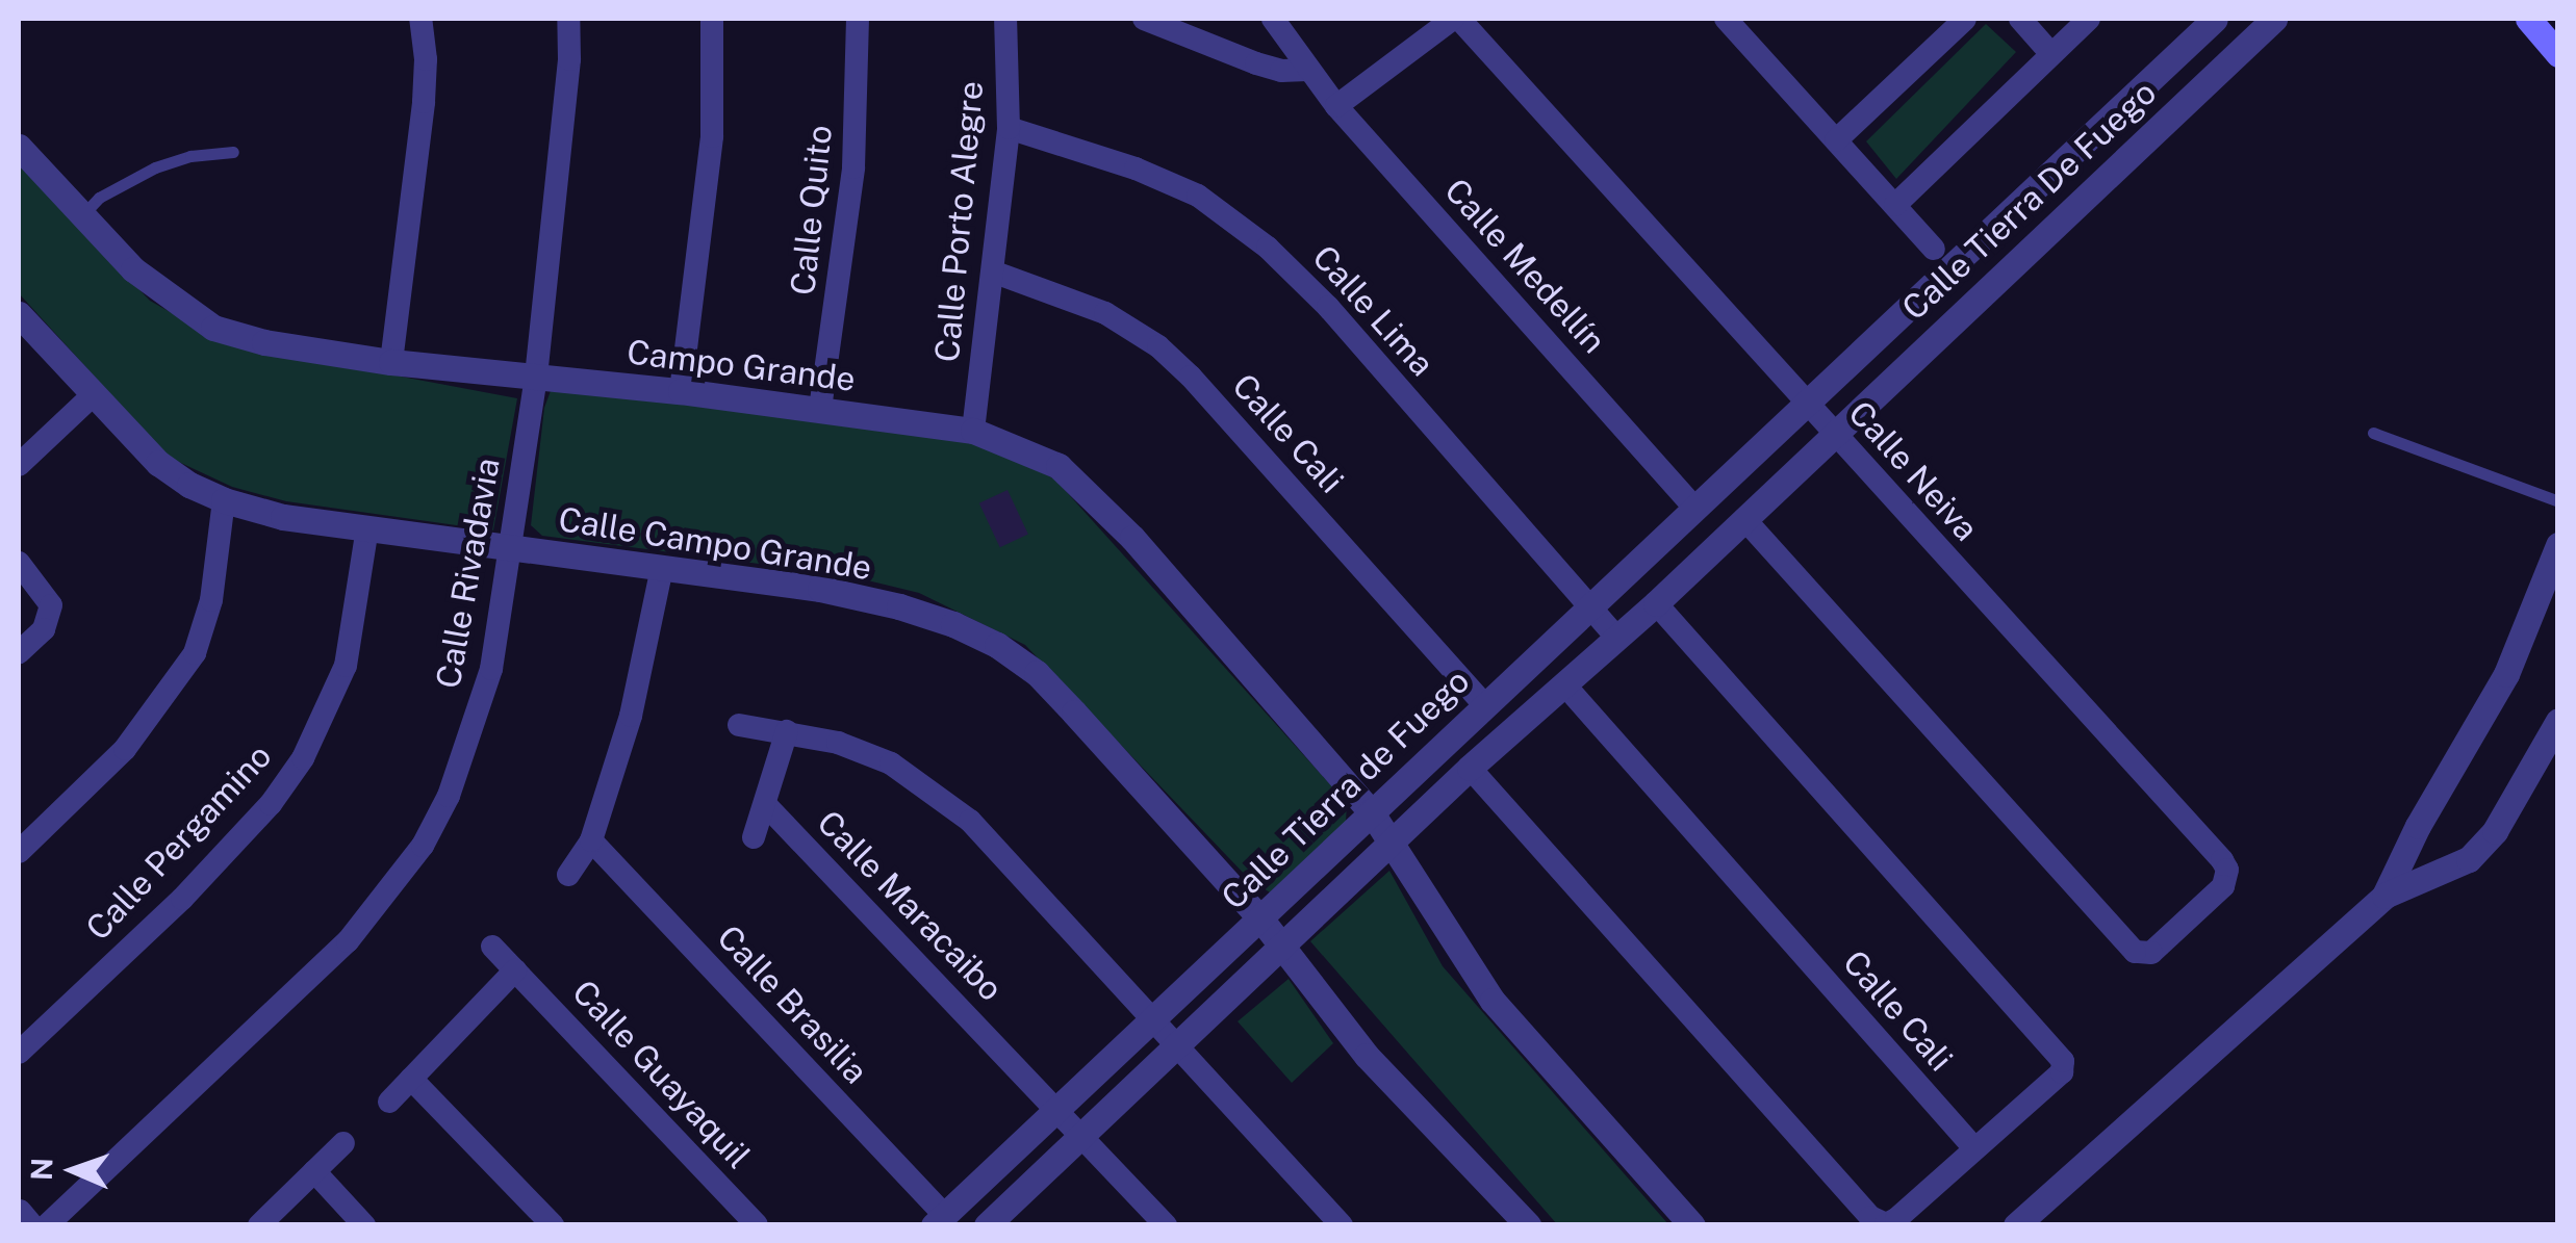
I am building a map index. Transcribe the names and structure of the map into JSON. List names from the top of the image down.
{
  "streets": {
    "street": [
      "Calle Tierra De Fuego",
      "Calle Quito",
      "Calle Porto Alegre",
      "Calle Medellín",
      "Calle Lima",
      "Campo Grande",
      "Calle Cali",
      "Calle Neiva",
      "Calle Campo Grande",
      "Calle Rivadavia",
      "Calle Tierra de Fuego",
      "Calle Pergamino",
      "Calle Maracaibo",
      "Calle Brasilia",
      "Calle Guayaquil"
    ]
  },
  "crossings": [
    ["Calle Tierra De Fuego", "Calle Neiva"],
    ["Calle Tierra De Fuego", "Calle Tierra de Fuego"],
    ["Calle Quito", "Campo Grande"],
    ["Calle Porto Alegre", "Calle Lima"],
    ["Calle Porto Alegre", "Campo Grande"],
    ["Calle Porto Alegre", "Calle Cali"],
    ["Calle Medellín", "Calle Tierra de Fuego"],
    ["Calle Lima", "Calle Tierra de Fuego"],
    ["Campo Grande", "Calle Rivadavia"],
    ["Campo Grande", "Calle Tierra de Fuego"],
    ["Calle Cali", "Calle Tierra de Fuego"],
    ["Calle Neiva", "Calle Tierra de Fuego"],
    ["Calle Campo Grande", "Calle Rivadavia"],
    ["Calle Campo Grande", "Calle Tierra de Fuego"],
    ["Calle Campo Grande", "Calle Pergamino"],
    ["Calle Tierra de Fuego", "Calle Maracaibo"],
    ["Calle Tierra de Fuego", "Calle Brasilia"]
  ],
  "north": "left"
}
